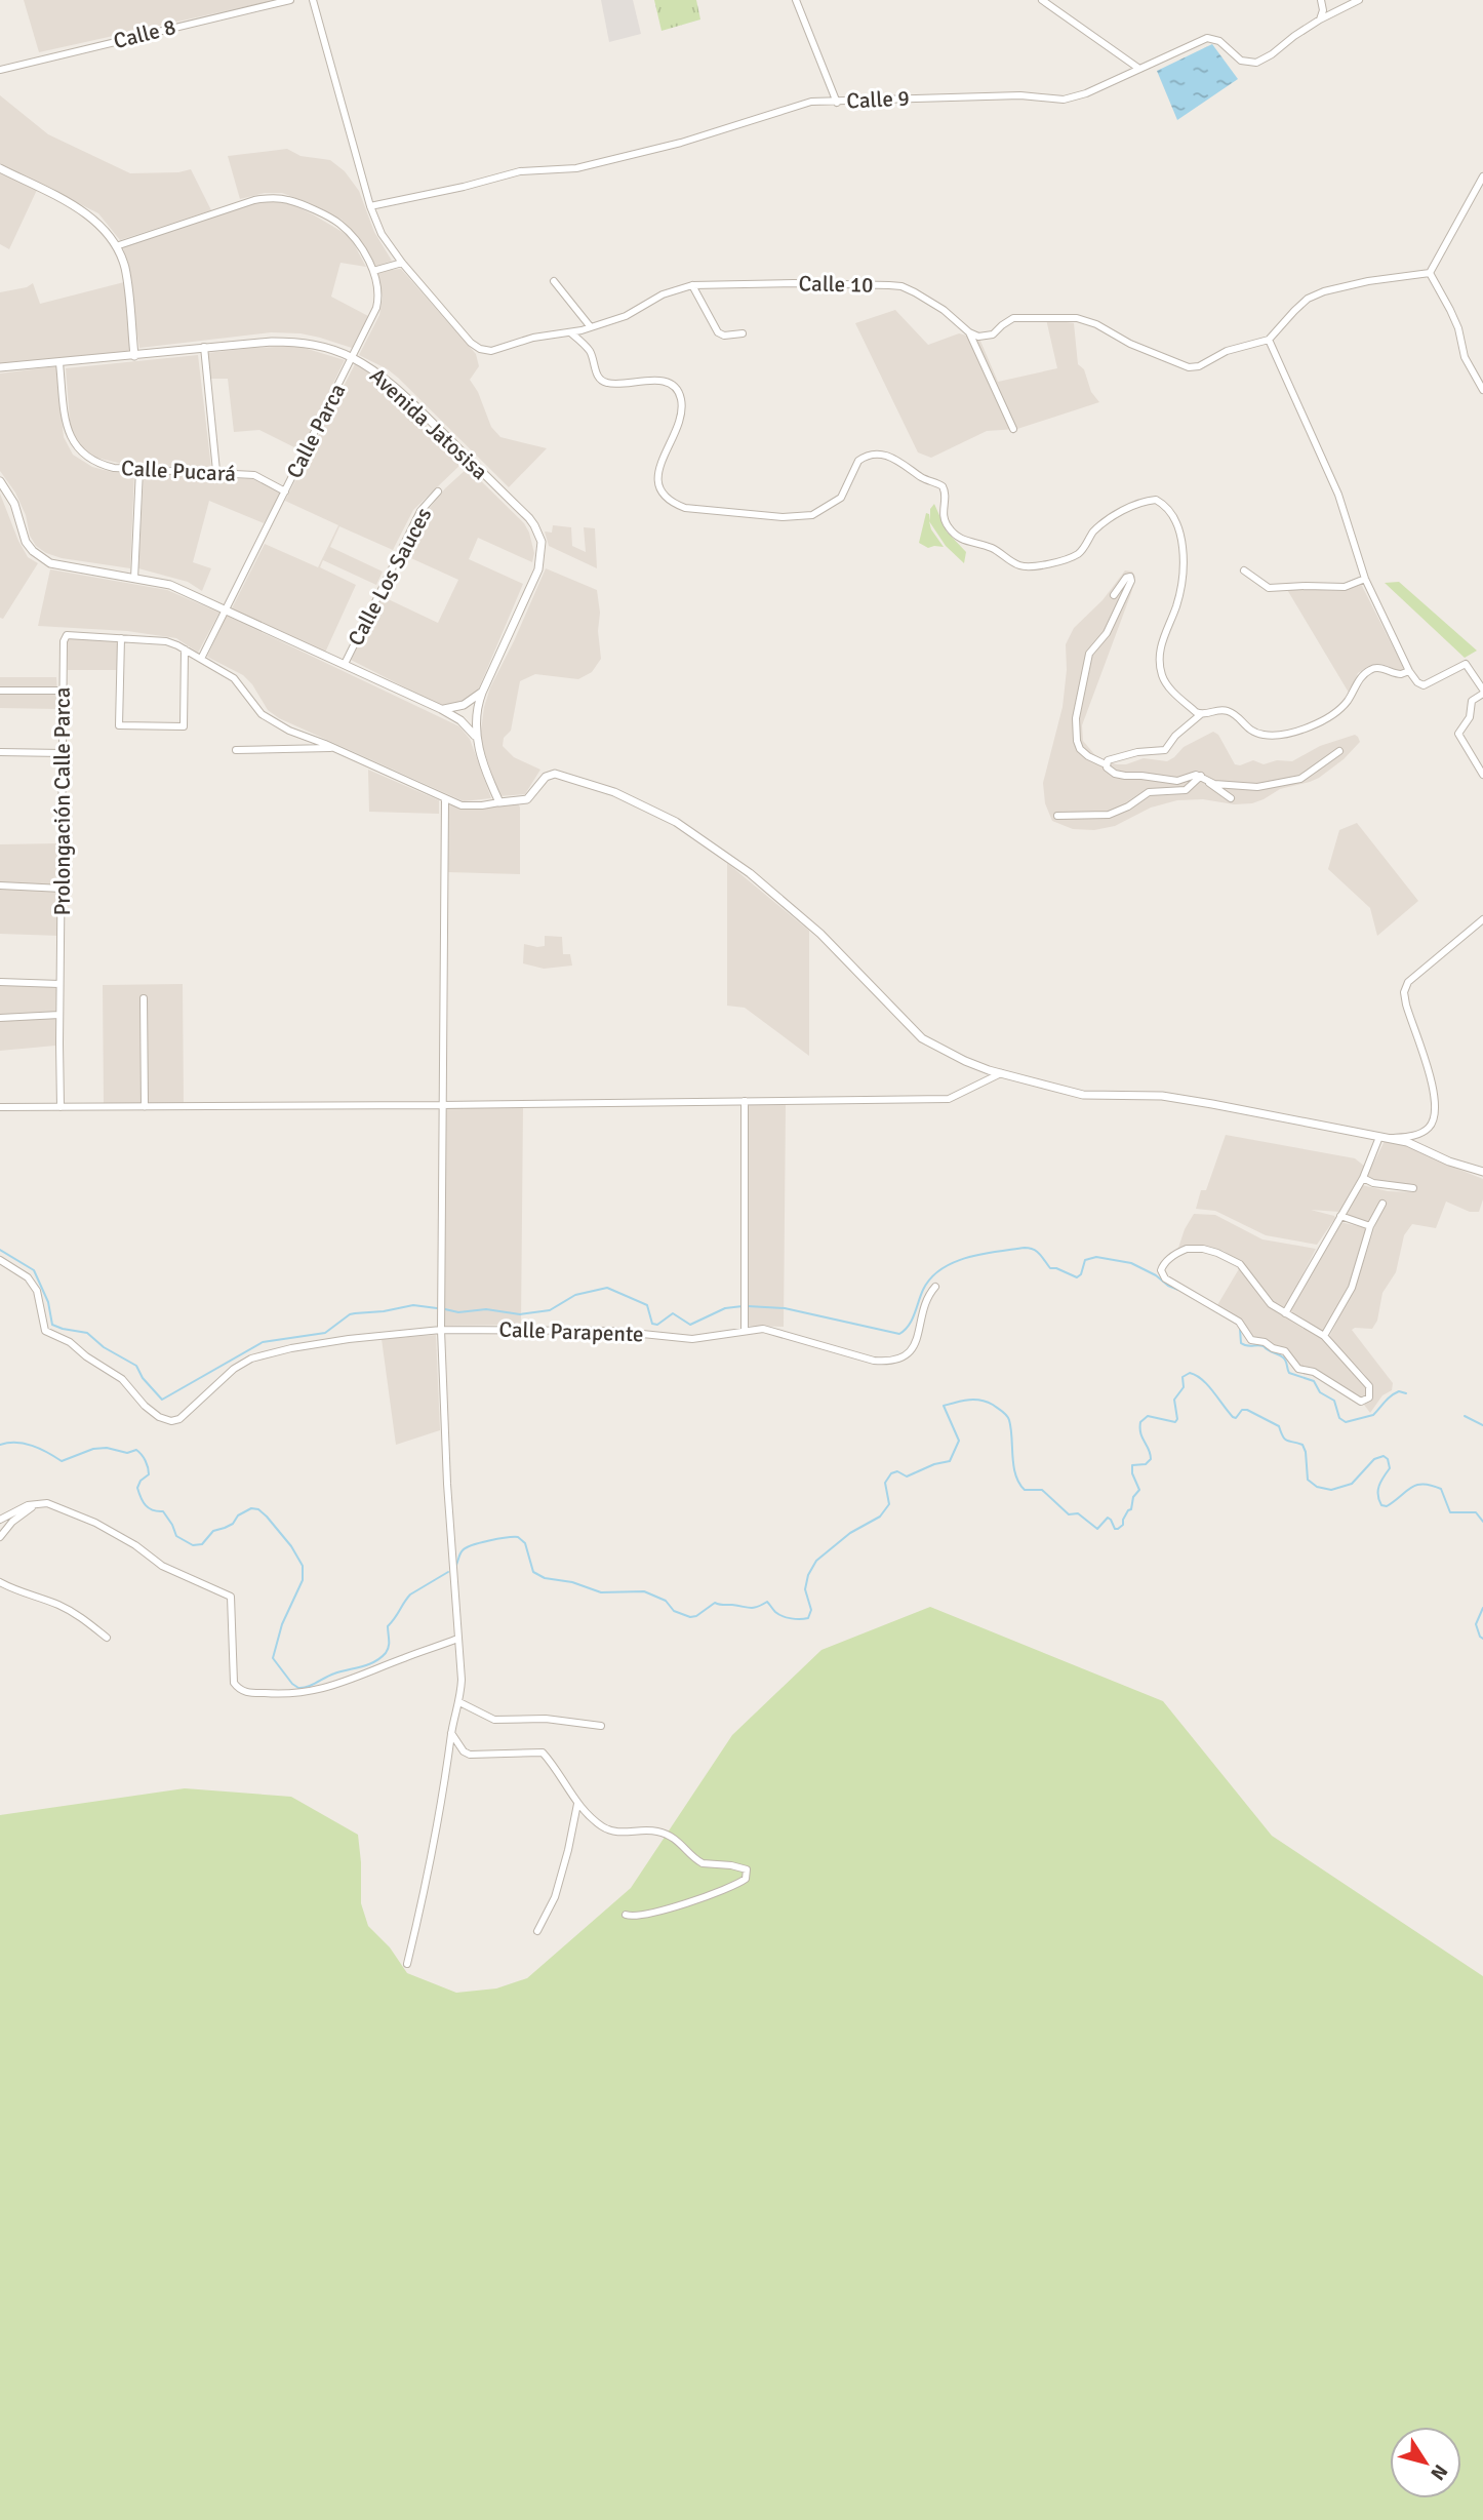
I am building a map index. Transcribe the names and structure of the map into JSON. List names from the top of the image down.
{
  "streets": {
    "street": [
      "Calle 8",
      "Calle 9",
      "Calle 10",
      "Avenida Jatosisa",
      "Calle Parca",
      "Calle Pucará",
      "Calle Los Sauces",
      "Prolongación Calle Parca",
      "Calle Parapente"
    ]
  },
  "crossings": [
    ["Calle 9", "Calle 10"],
    ["Avenida Jatosisa", "Calle Parca"],
    ["Avenida Jatosisa", "Calle Pucará"],
    ["Avenida Jatosisa", "Prolongación Calle Parca"],
    ["Calle Parca", "Calle Pucará"],
    ["Calle Parca", "Prolongación Calle Parca"]
  ],
  "north": "bottom right"
}
